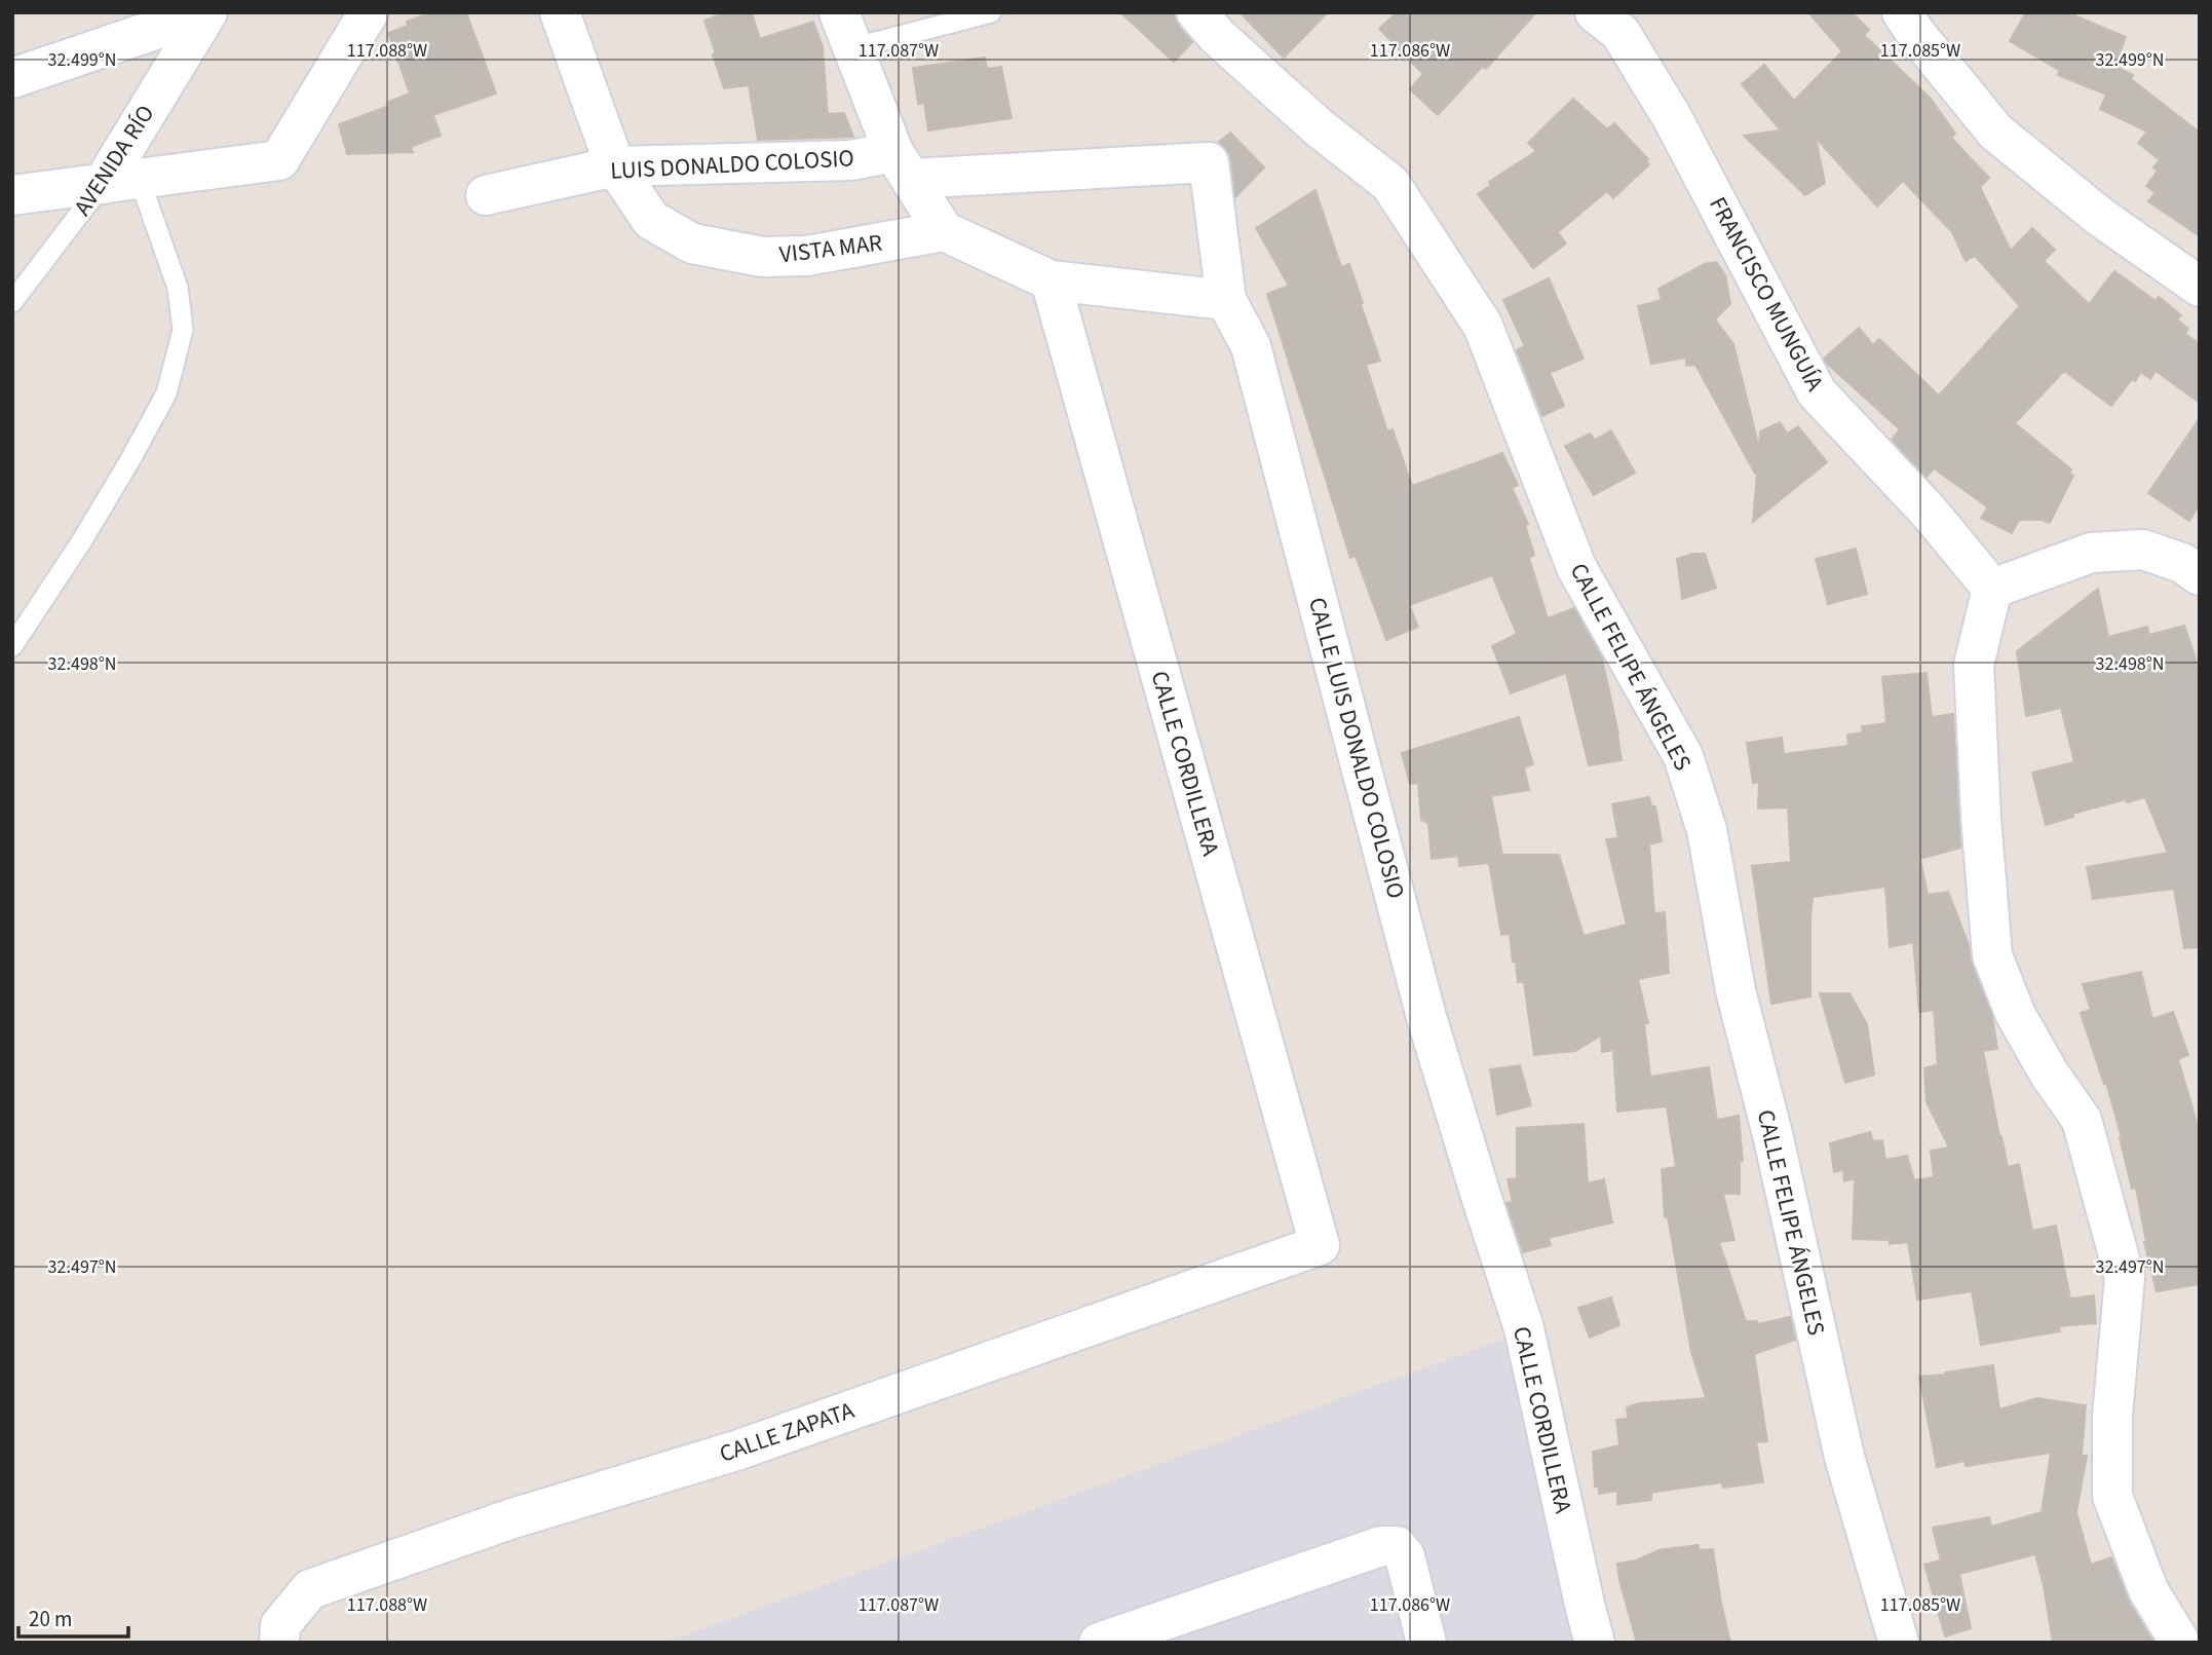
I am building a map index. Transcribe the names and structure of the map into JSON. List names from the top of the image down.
{
  "streets": {
    "street": [
      "AVENIDA RÍO",
      "LUIS DONALDO COLOSIO",
      "VISTA MAR",
      "FRANCISCO MUNGUÍA",
      "CALLE FELIPE ÁNGELES",
      "CALLE LUIS DONALDO COLOSIO",
      "CALLE CORDILLERA",
      "CALLE ZAPATA"
    ]
  },
  "crossings": [
    ["LUIS DONALDO COLOSIO", "VISTA MAR"],
    ["LUIS DONALDO COLOSIO", "CALLE LUIS DONALDO COLOSIO"],
    ["CALLE LUIS DONALDO COLOSIO", "CALLE CORDILLERA"],
    ["CALLE CORDILLERA", "CALLE ZAPATA"]
  ],
  "scale_bar": "20 m",
  "coordinates": [
    "117.088°W",
    "117.087°W",
    "117.086°W",
    "117.085°W",
    "32.499°N",
    "32.498°N",
    "32.497°N"
  ]
}
